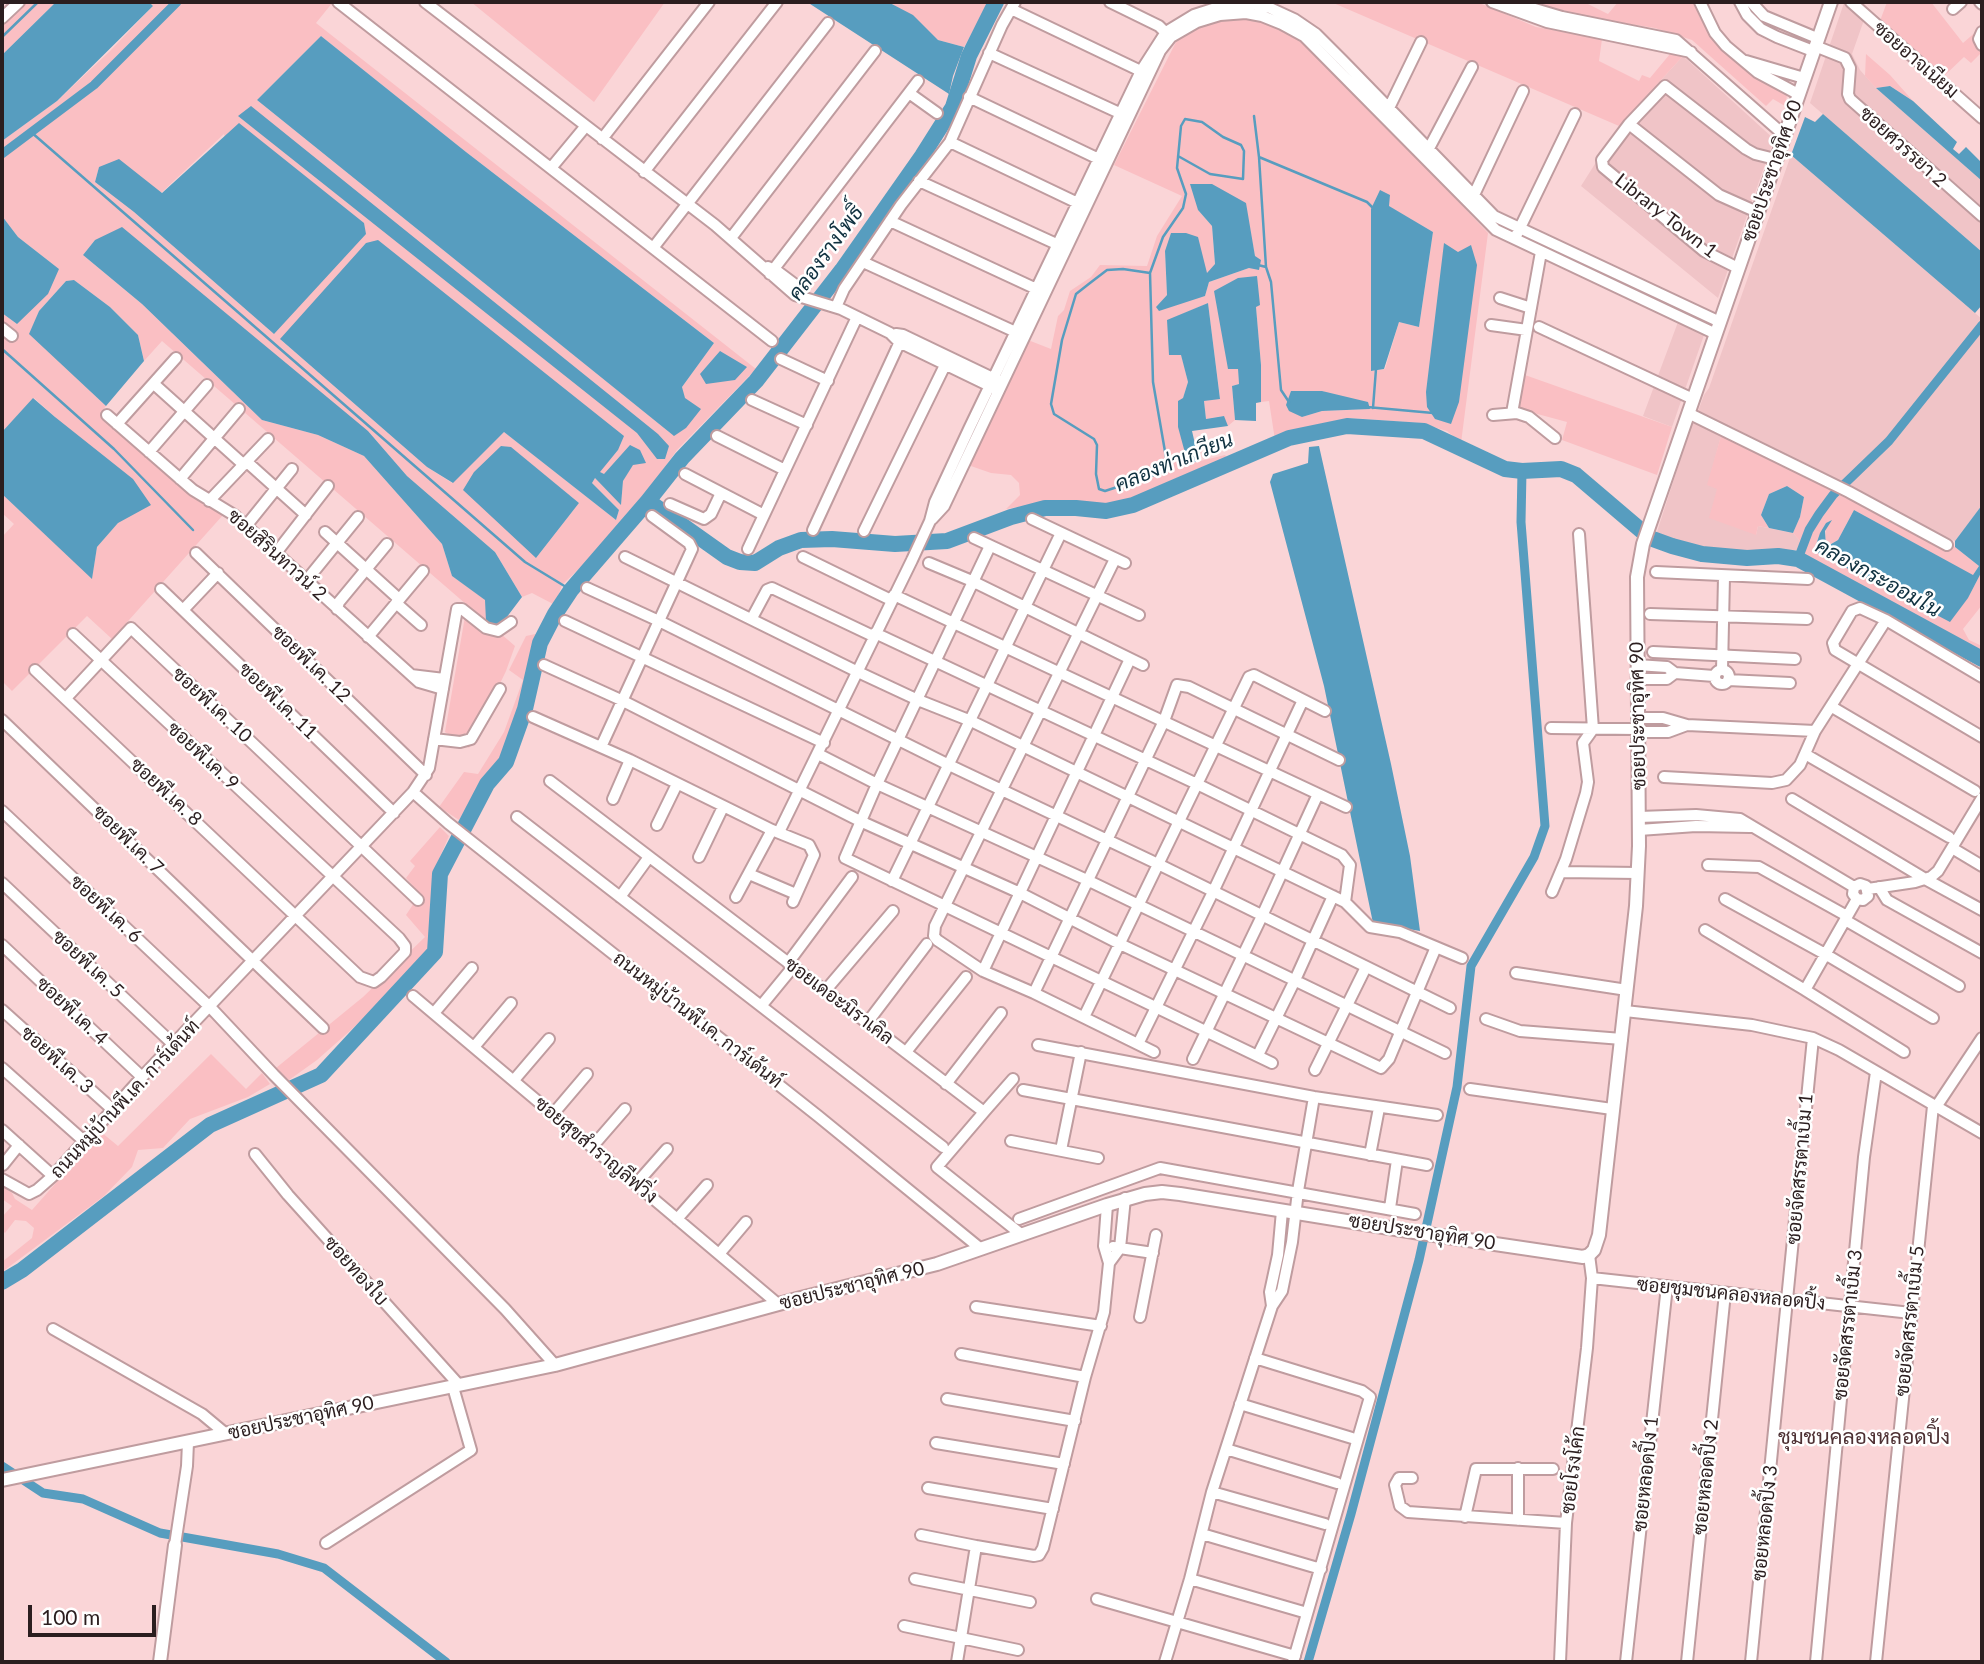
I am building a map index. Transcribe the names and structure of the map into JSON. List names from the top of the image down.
{
  "streets": {
    "street": [
      "ซอยอาจเนียม",
      "ซอยศวรรยา 2",
      "ซอยประชาอุทิศ 90",
      "Library Town 1",
      "ซอยสิรินทาวน์ 2",
      "ซอยพี.เค. 12",
      "ซอยพี.เค. 11",
      "ซอยพี.เค. 10",
      "ซอยพี.เค. 9",
      "ซอยพี.เค. 8",
      "ซอยพี.เค. 7",
      "ซอยพี.เค. 6",
      "ซอยพี.เค. 5",
      "ซอยเดอะมิราเคิล",
      "ซอยพี.เค. 4",
      "ถนนหมู่บ้านพี.เค. การ์เด้นท์",
      "ซอยพี.เค. 3",
      "ซอยสุขสำราญลีฟวิ่ง",
      "ซอยจัดสรรตาเบิ้ม 1",
      "ซอยทองใบ",
      "ซอยชุมชนคลองหลอดปิ้ง",
      "ซอยจัดสรรตาเบิ้ม 5",
      "ซอยจัดสรรตาเบิ้ม 3",
      "ซอยโรงโค้ก",
      "ซอยหลอดปิ้ง 1",
      "ซอยหลอดปิ้ง 2",
      "ซอยหลอดปิ้ง 3"
    ]
  },
  "crossings": [
    ["ซอยศวรรยา 2", "ซอยประชาอุทิศ 90"],
    ["ซอยประชาอุทิศ 90", "Library Town 1"],
    ["ซอยประชาอุทิศ 90", "ถนนหมู่บ้านพี.เค. การ์เด้นท์"],
    ["ซอยประชาอุทิศ 90", "ซอยสุขสำราญลีฟวิ่ง"],
    ["ซอยประชาอุทิศ 90", "ซอยทองใบ"],
    ["ซอยประชาอุทิศ 90", "ซอยโรงโค้ก"],
    ["ซอยสิรินทาวน์ 2", "ถนนหมู่บ้านพี.เค. การ์เด้นท์"],
    ["ซอยพี.เค. 12", "ถนนหมู่บ้านพี.เค. การ์เด้นท์"],
    ["ซอยพี.เค. 11", "ถนนหมู่บ้านพี.เค. การ์เด้นท์"],
    ["ซอยพี.เค. 10", "ซอยพี.เค. 9"],
    ["ซอยพี.เค. 10", "ซอยพี.เค. 8"],
    ["ซอยพี.เค. 10", "ถนนหมู่บ้านพี.เค. การ์เด้นท์"],
    ["ซอยพี.เค. 9", "ซอยพี.เค. 8"],
    ["ซอยพี.เค. 9", "ถนนหมู่บ้านพี.เค. การ์เด้นท์"],
    ["ซอยพี.เค. 8", "ถนนหมู่บ้านพี.เค. การ์เด้นท์"],
    ["ซอยพี.เค. 7", "ถนนหมู่บ้านพี.เค. การ์เด้นท์"],
    ["ซอยพี.เค. 6", "ถนนหมู่บ้านพี.เค. การ์เด้นท์"],
    ["ซอยพี.เค. 5", "ถนนหมู่บ้านพี.เค. การ์เด้นท์"],
    ["ซอยพี.เค. 4", "ถนนหมู่บ้านพี.เค. การ์เด้นท์"],
    ["ถนนหมู่บ้านพี.เค. การ์เด้นท์", "ซอยพี.เค. 3"],
    ["ซอยจัดสรรตาเบิ้ม 1", "ซอยชุมชนคลองหลอดปิ้ง"],
    ["ซอยจัดสรรตาเบิ้ม 1", "ซอยหลอดปิ้ง 3"],
    ["ซอยชุมชนคลองหลอดปิ้ง", "ซอยจัดสรรตาเบิ้ม 5"],
    ["ซอยชุมชนคลองหลอดปิ้ง", "ซอยจัดสรรตาเบิ้ม 3"],
    ["ซอยชุมชนคลองหลอดปิ้ง", "ซอยโรงโค้ก"],
    ["ซอยชุมชนคลองหลอดปิ้ง", "ซอยหลอดปิ้ง 1"],
    ["ซอยชุมชนคลองหลอดปิ้ง", "ซอยหลอดปิ้ง 2"],
    ["ซอยชุมชนคลองหลอดปิ้ง", "ซอยหลอดปิ้ง 3"]
  ],
  "districts": ["ชุมชนคลองหลอดปิ้ง"],
  "water": ["คลองรางโพธิ์", "คลองท่าเกวียน", "คลองกระออมใน"],
  "scale_bar": "100 m"
}
